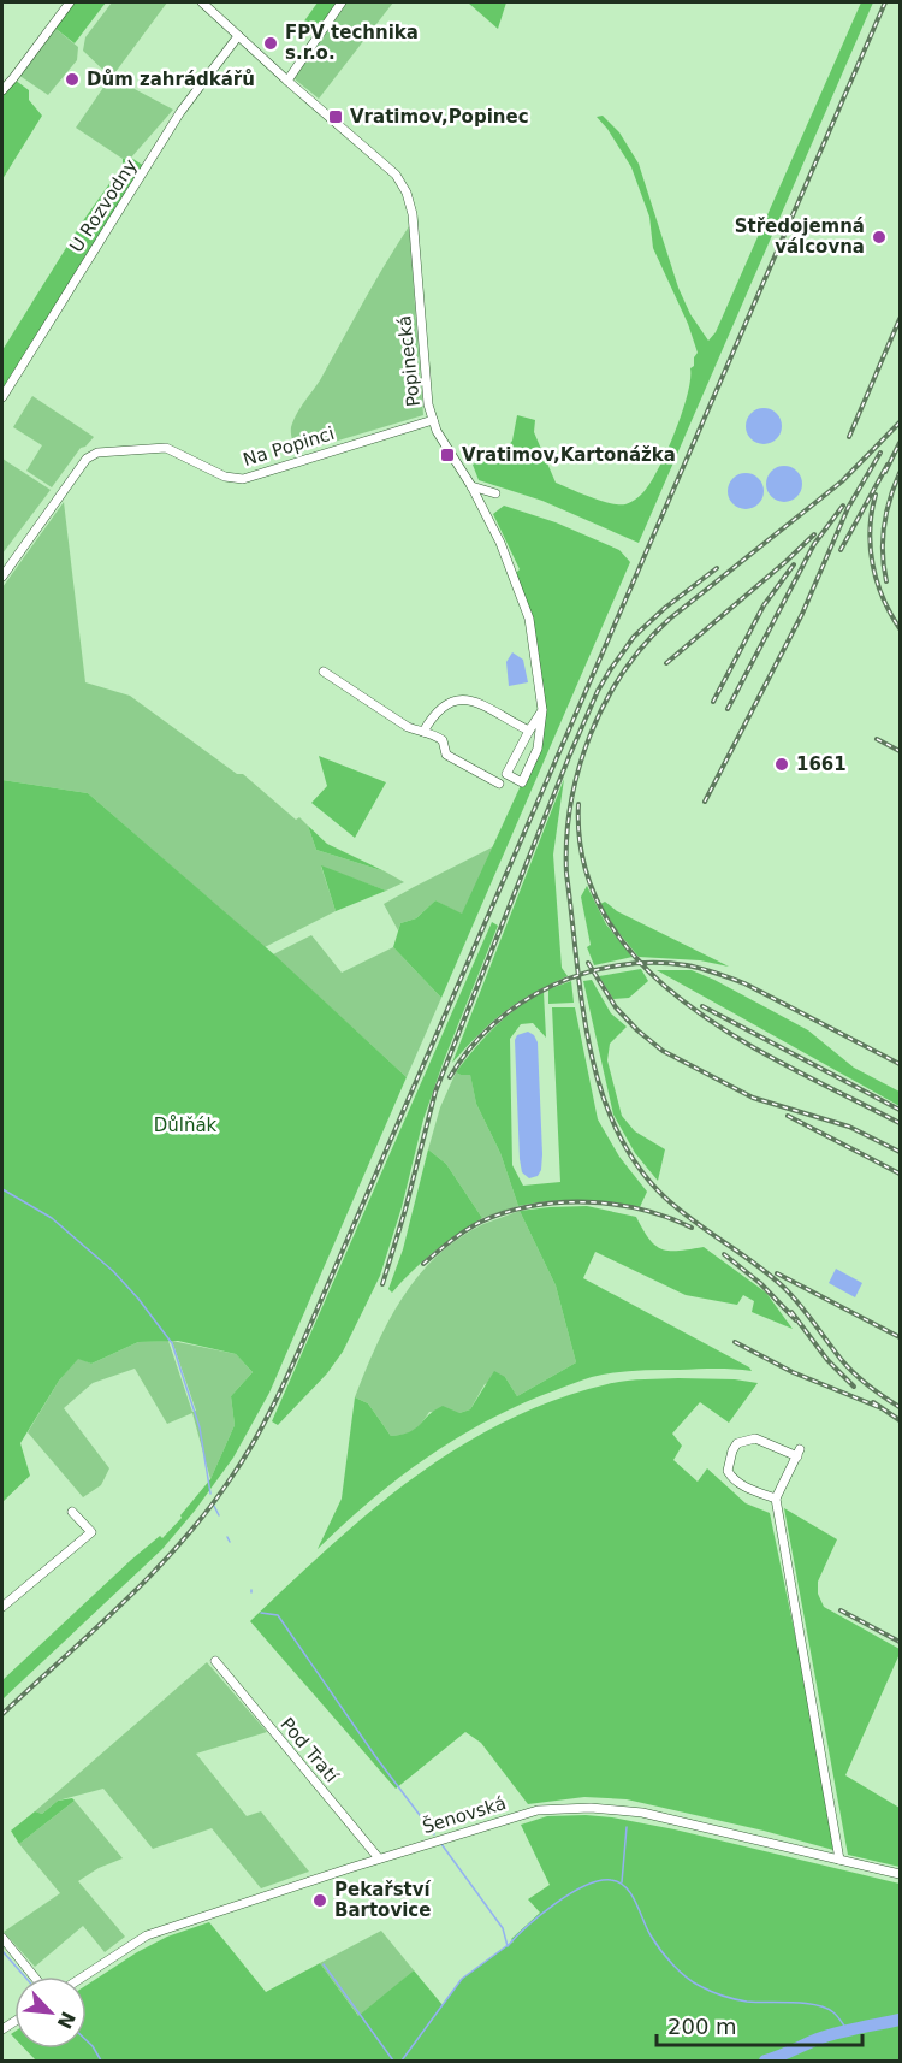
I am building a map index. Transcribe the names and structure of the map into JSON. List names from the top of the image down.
{
  "streets": {
    "street": [
      "U Rozvodny",
      "Popinecká",
      "Na Popinci",
      "Pod Tratí",
      "Šenovská"
    ]
  },
  "crossings": [
    ["U Rozvodny", "Popinecká"],
    ["Popinecká", "Na Popinci"],
    ["Pod Tratí", "Šenovská"]
  ],
  "parks": ["Důlňák"],
  "places": {
    "other": [
      "FPV technika s.r.o.",
      "Dům zahrádkářů",
      "Středojemná válcovna",
      "1661",
      "Pekařství Bartovice"
    ],
    "transit": ["Vratimov,Popinec", "Vratimov,Kartonážka"]
  },
  "scale_bar": "200 m",
  "north": "bottom right"
}
